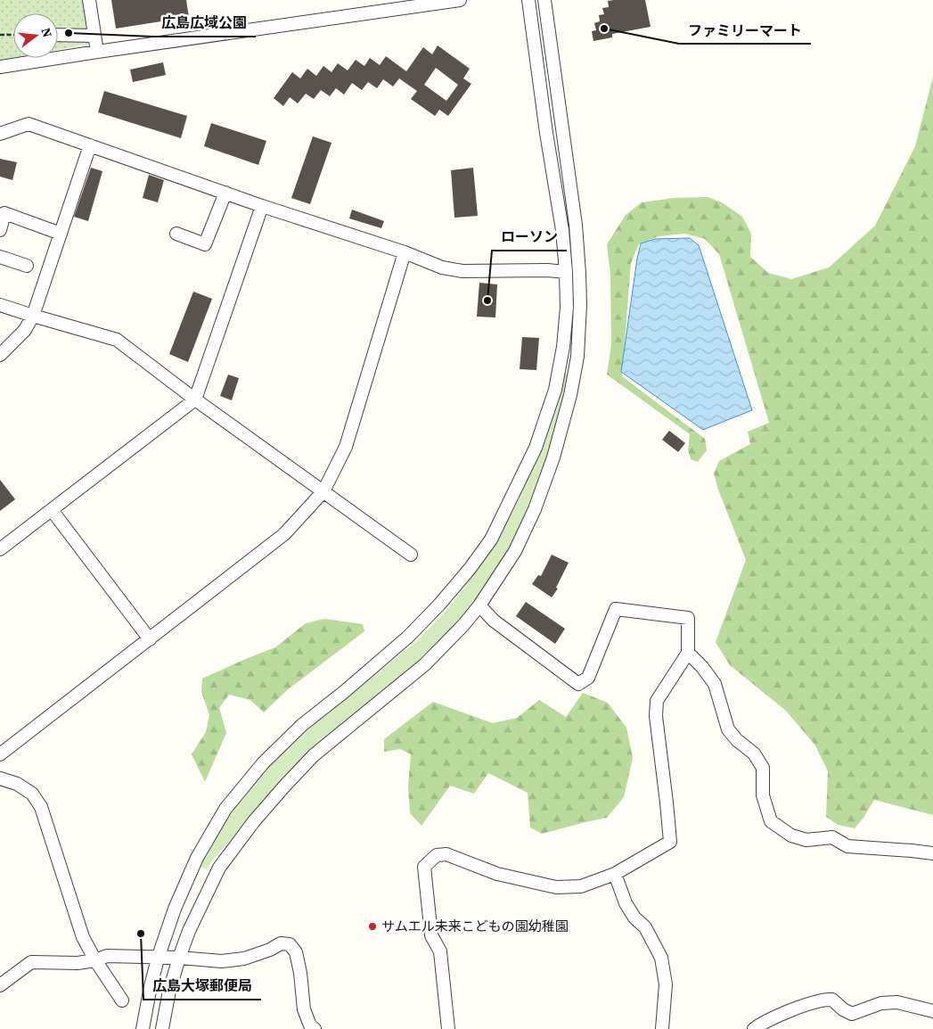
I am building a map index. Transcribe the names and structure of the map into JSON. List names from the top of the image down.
{
  "places": [
    "ファミリーマート",
    "広島広域公園",
    "ローソン",
    "サムエル未来こどもの園幼稚園",
    "広島大塚郵便局"
  ],
  "north": "right"
}
